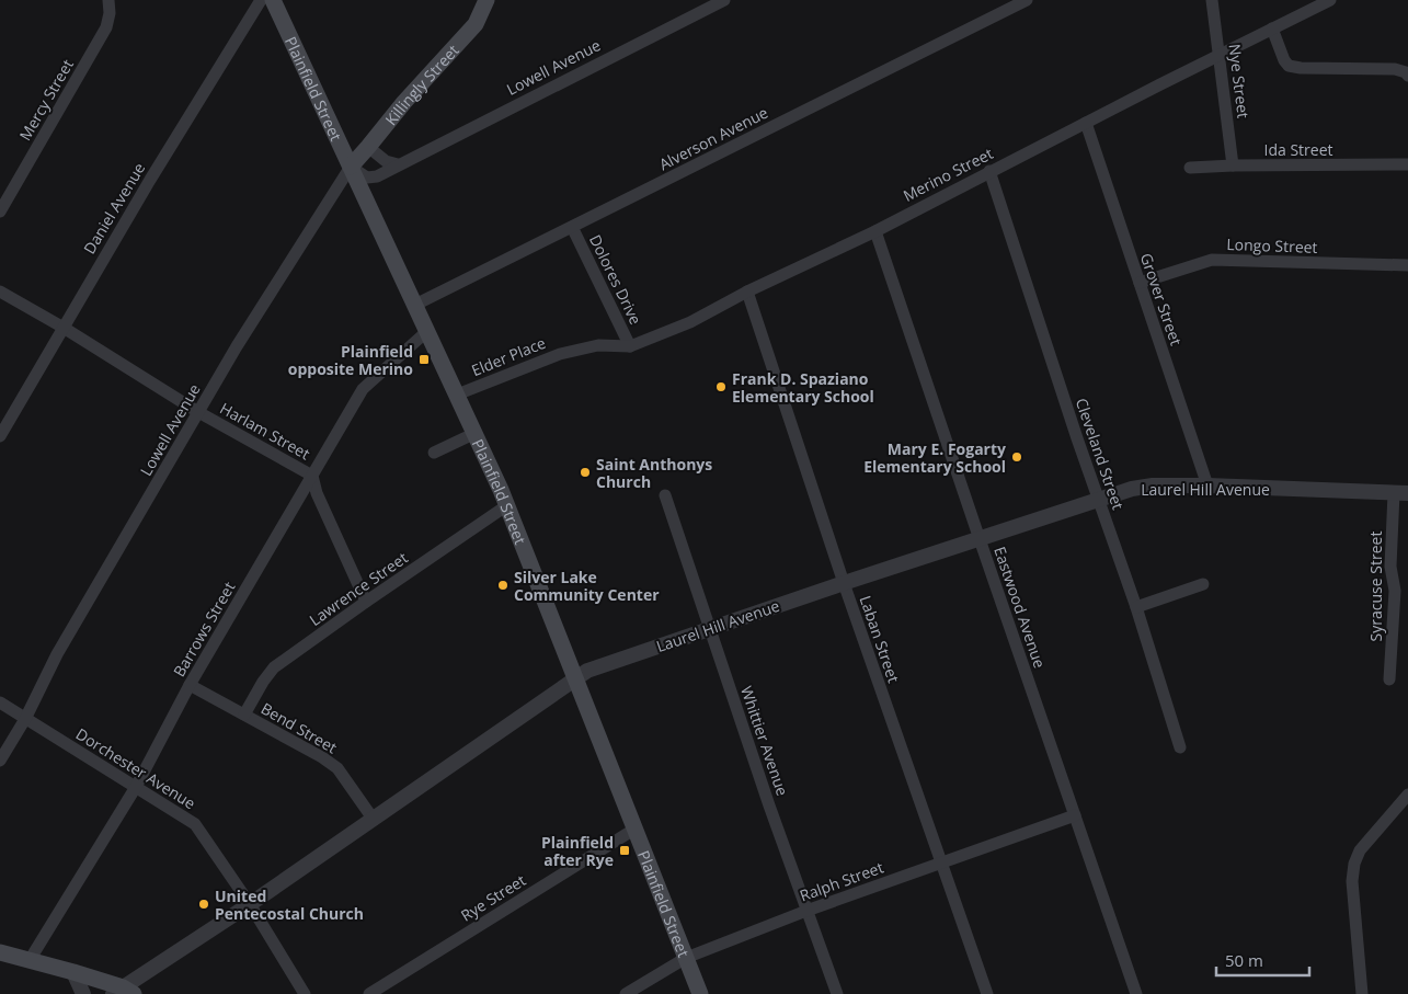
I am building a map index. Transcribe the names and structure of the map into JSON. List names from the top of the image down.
{
  "streets": {
    "main road": ["Killingly Street", "Plainfield Street"],
    "street": [
      "Lowell Avenue",
      "Nye Street",
      "Mercy Street",
      "Alverson Avenue",
      "Ida Street",
      "Merino Street",
      "Daniel Avenue",
      "Longo Street",
      "Dolores Drive",
      "Grover Street",
      "Elder Place",
      "Harlam Street",
      "Cleveland Street",
      "Laurel Hill Avenue",
      "Syracuse Street",
      "Lawrence Street",
      "Eastwood Avenue",
      "Barrows Street",
      "Laban Street",
      "Bend Street",
      "Whittier Avenue",
      "Dorchester Avenue",
      "Ralph Street",
      "Rye Street"
    ]
  },
  "crossings": [
    ["Lowell Avenue", "Killingly Street"],
    ["Lowell Avenue", "Plainfield Street"],
    ["Lowell Avenue", "Harlam Street"],
    ["Lowell Avenue", "Dorchester Avenue"],
    ["Nye Street", "Ida Street"],
    ["Nye Street", "Merino Street"],
    ["Killingly Street", "Plainfield Street"],
    ["Plainfield Street", "Alverson Avenue"],
    ["Plainfield Street", "Elder Place"],
    ["Plainfield Street", "Laurel Hill Avenue"],
    ["Plainfield Street", "Lawrence Street"],
    ["Plainfield Street", "Barrows Street"],
    ["Plainfield Street", "Ralph Street"],
    ["Plainfield Street", "Rye Street"],
    ["Alverson Avenue", "Dolores Drive"],
    ["Merino Street", "Dolores Drive"],
    ["Merino Street", "Grover Street"],
    ["Merino Street", "Elder Place"],
    ["Merino Street", "Cleveland Street"],
    ["Merino Street", "Eastwood Avenue"],
    ["Merino Street", "Laban Street"],
    ["Daniel Avenue", "Harlam Street"],
    ["Longo Street", "Grover Street"],
    ["Grover Street", "Laurel Hill Avenue"],
    ["Harlam Street", "Lawrence Street"],
    ["Harlam Street", "Barrows Street"],
    ["Cleveland Street", "Laurel Hill Avenue"],
    ["Laurel Hill Avenue", "Syracuse Street"],
    ["Laurel Hill Avenue", "Eastwood Avenue"],
    ["Laurel Hill Avenue", "Laban Street"],
    ["Laurel Hill Avenue", "Bend Street"],
    ["Laurel Hill Avenue", "Whittier Avenue"],
    ["Laurel Hill Avenue", "Dorchester Avenue"],
    ["Lawrence Street", "Bend Street"],
    ["Eastwood Avenue", "Ralph Street"],
    ["Barrows Street", "Bend Street"],
    ["Barrows Street", "Dorchester Avenue"],
    ["Laban Street", "Ralph Street"],
    ["Whittier Avenue", "Ralph Street"]
  ],
  "places": {
    "transit": ["Plainfield opposite Merino", "Plainfield after Rye"],
    "other": [
      "Frank D. Spaziano Elementary School",
      "Mary E. Fogarty Elementary School",
      "Saint Anthonys Church",
      "Silver Lake Community Center",
      "United Pentecostal Church"
    ]
  },
  "scale_bar": "50 m"
}
